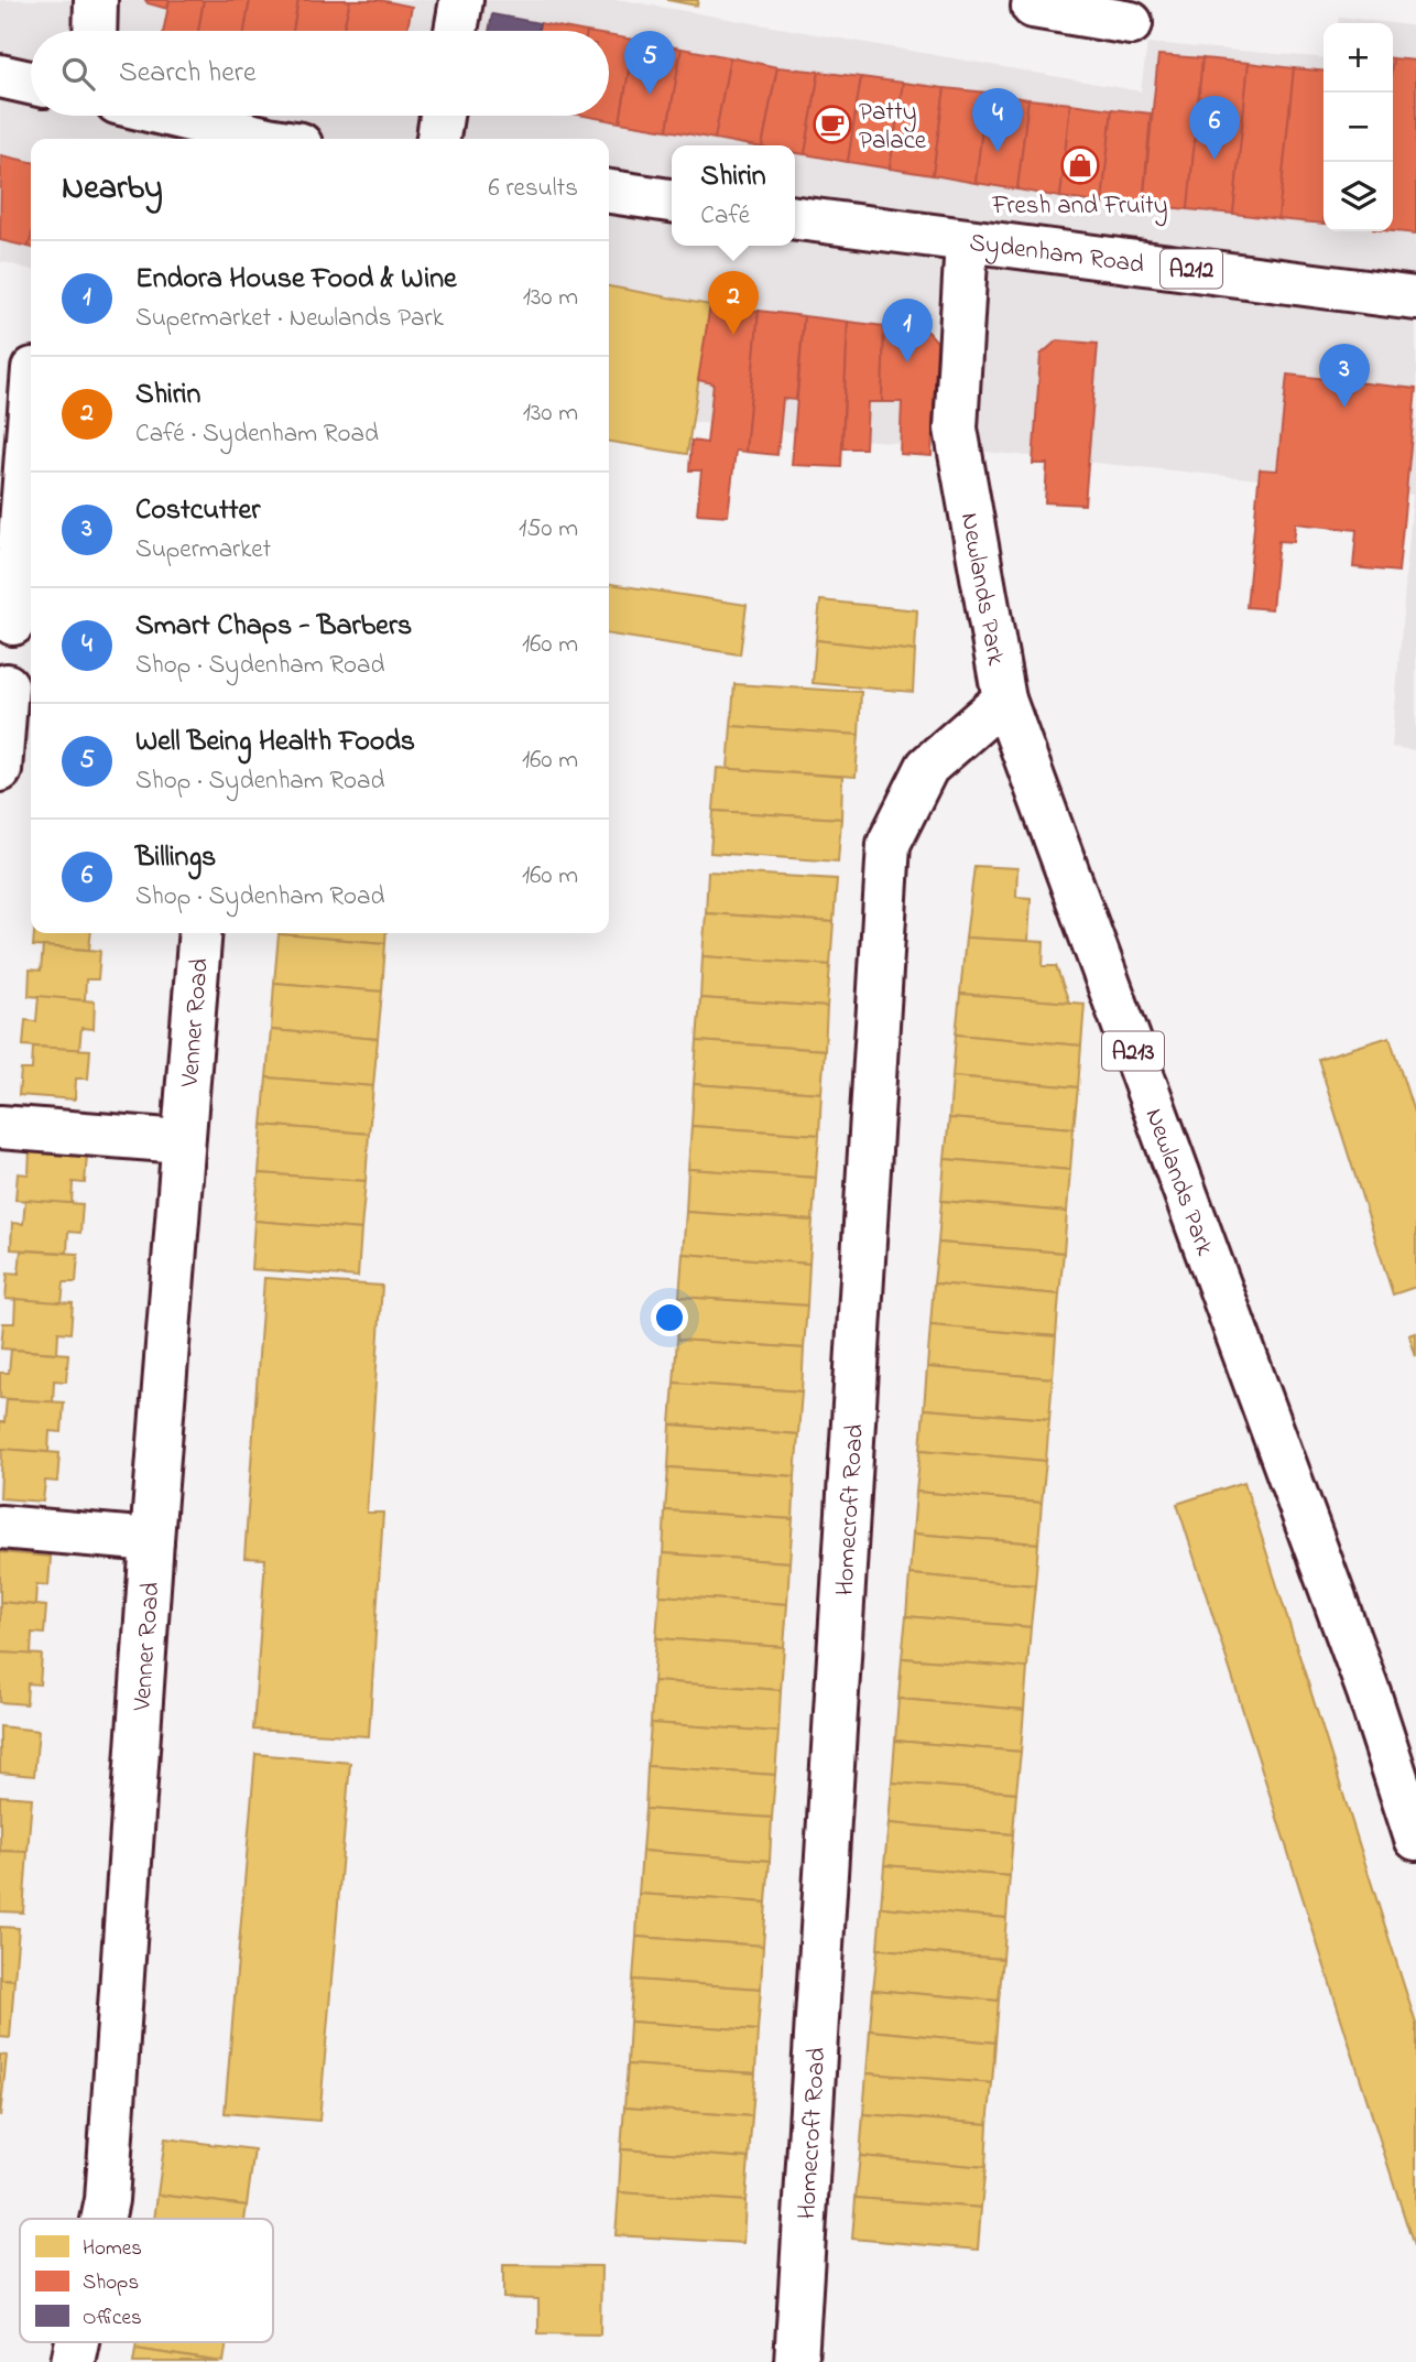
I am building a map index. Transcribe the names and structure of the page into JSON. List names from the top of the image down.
{
  "streets": {
    "street": [
      "Sydenham Road",
      "A212",
      "Newlands Park",
      "Venner Road",
      "A213",
      "Homecroft Road"
    ]
  },
  "crossings": [
    ["Sydenham Road", "Newlands Park"],
    ["Newlands Park", "Homecroft Road"]
  ],
  "places": {
    "cafe": ["Patty Palace"],
    "shop": ["Fresh and Fruity"]
  },
  "legend": ["Homes", "Shops", "Offices"],
  "page": {
    "map_buttons": ["+", "−"],
    "pins": [
      "5",
      "4",
      "6",
      "2",
      "1",
      "3"
    ],
    "search": "Search here",
    "heading": ["Nearby", "6 results"],
    "popup": ["Shirin", "Café"],
    "list": [
      {
        "mark": "1",
        "name": "Endora House Food & Wine",
        "note": "Supermarket · Newlands Park",
        "value": "130 m"
      },
      {
        "mark": "2",
        "name": "Shirin",
        "note": "Café · Sydenham Road",
        "value": "130 m"
      },
      {
        "mark": "3",
        "name": "Costcutter",
        "note": "Supermarket",
        "value": "150 m"
      },
      {
        "mark": "4",
        "name": "Smart Chaps - Barbers",
        "note": "Shop · Sydenham Road",
        "value": "160 m"
      },
      {
        "mark": "5",
        "name": "Well Being Health Foods",
        "note": "Shop · Sydenham Road",
        "value": "160 m"
      },
      {
        "mark": "6",
        "name": "Billings",
        "note": "Shop · Sydenham Road",
        "value": "160 m"
      }
    ]
  }
}
